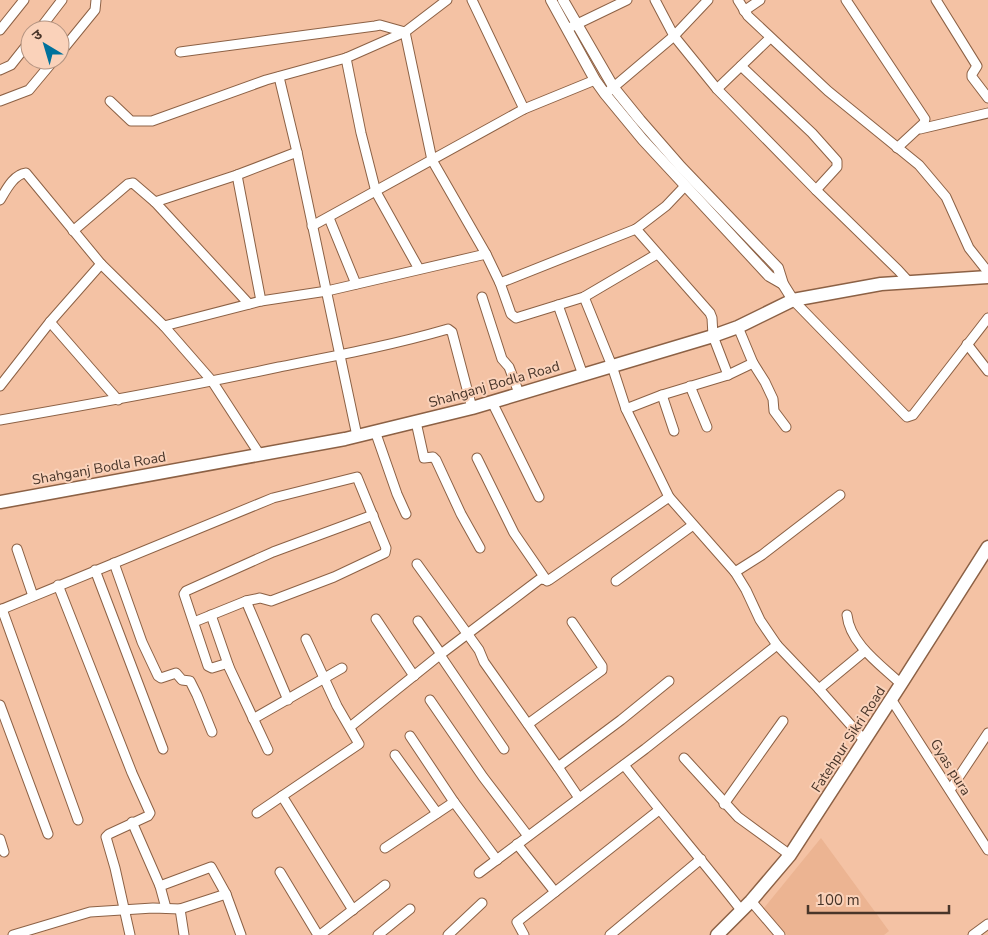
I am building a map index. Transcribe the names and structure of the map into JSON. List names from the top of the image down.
{
  "streets": {
    "main road": ["Shahganj Bodla Road", "Fatehpur Sikri Road"],
    "street": ["Gyas pura"]
  },
  "crossings": [
    ["Fatehpur Sikri Road", "Gyas pura"]
  ],
  "scale_bar": "100 m",
  "north": "top left"
}
